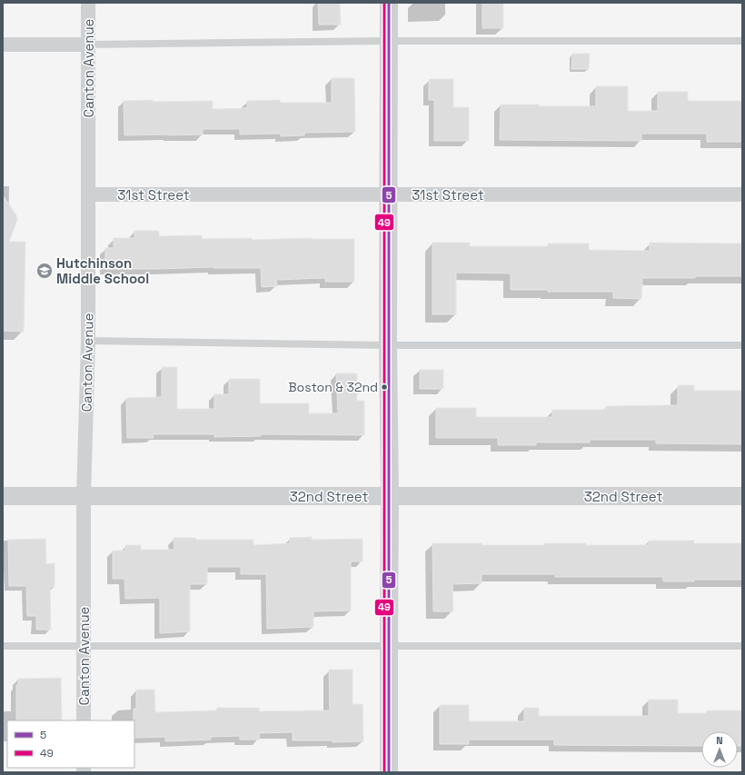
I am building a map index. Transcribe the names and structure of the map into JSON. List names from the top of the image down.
{
  "streets": {
    "street": ["Canton Avenue", "31st Street", "32nd Street"]
  },
  "crossings": [
    ["Canton Avenue", "31st Street"],
    ["Canton Avenue", "32nd Street"]
  ],
  "places": {
    "school or university": ["Hutchinson Middle School"],
    "other": ["Boston & 32nd"]
  },
  "lines": ["transit line 5", "transit line 49"],
  "legend": ["5", "49"],
  "north": "top"
}
